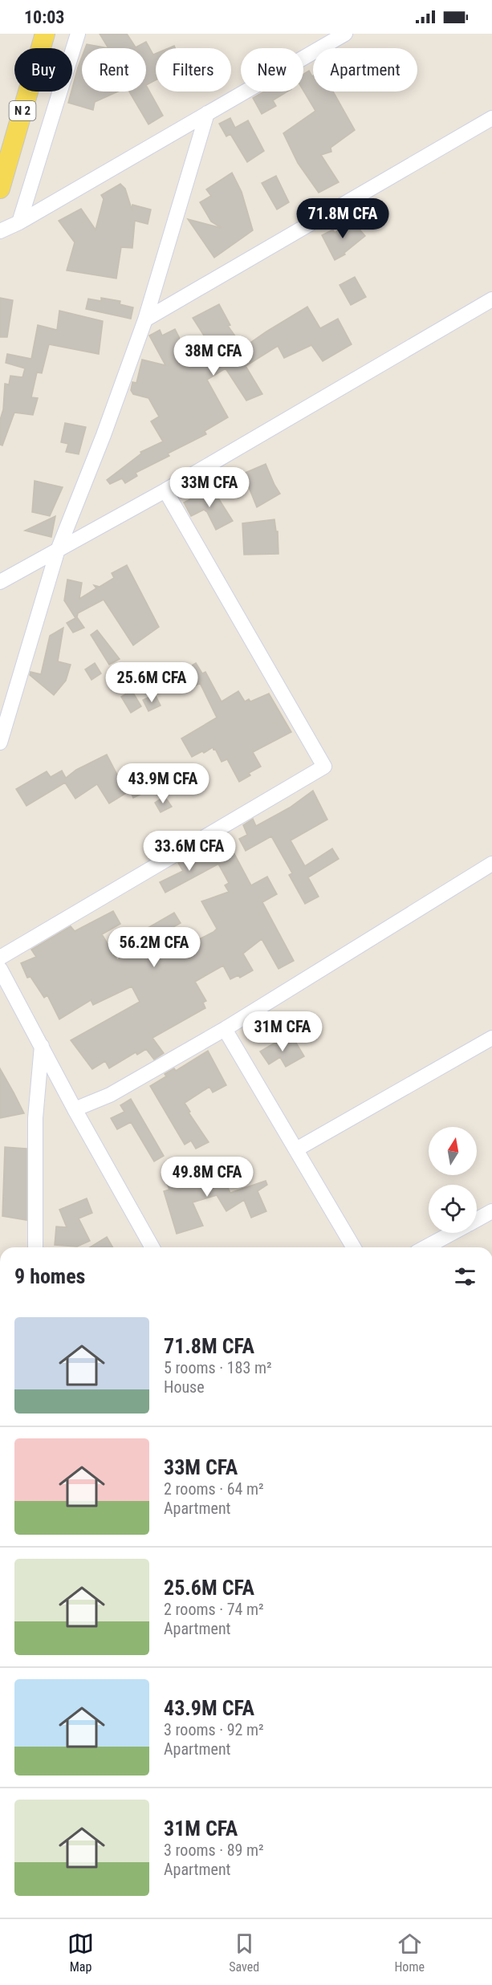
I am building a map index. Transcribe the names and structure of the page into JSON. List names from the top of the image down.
{
  "streets": {
    "main road": ["N 2"]
  },
  "north": "top",
  "page": {
    "status": "10:03",
    "chip": [
      "Buy",
      "Rent",
      "Filters",
      "New",
      "Apartment"
    ],
    "price": [
      "71.8M CFA",
      "38M CFA",
      "33M CFA",
      "25.6M CFA",
      "43.9M CFA",
      "33.6M CFA",
      "56.2M CFA",
      "31M CFA",
      "49.8M CFA"
    ],
    "heading": "9 homes",
    "list": [
      {
        "name": "71.8M CFA",
        "note": "5 rooms · 183 m² · House"
      },
      {
        "name": "33M CFA",
        "note": "2 rooms · 64 m² · Apartment"
      },
      {
        "name": "25.6M CFA",
        "note": "2 rooms · 74 m² · Apartment"
      },
      {
        "name": "43.9M CFA",
        "note": "3 rooms · 92 m² · Apartment"
      },
      {
        "name": "31M CFA",
        "note": "3 rooms · 89 m² · Apartment"
      }
    ],
    "tabs": ["Map", "Saved", "Home"]
  }
}
